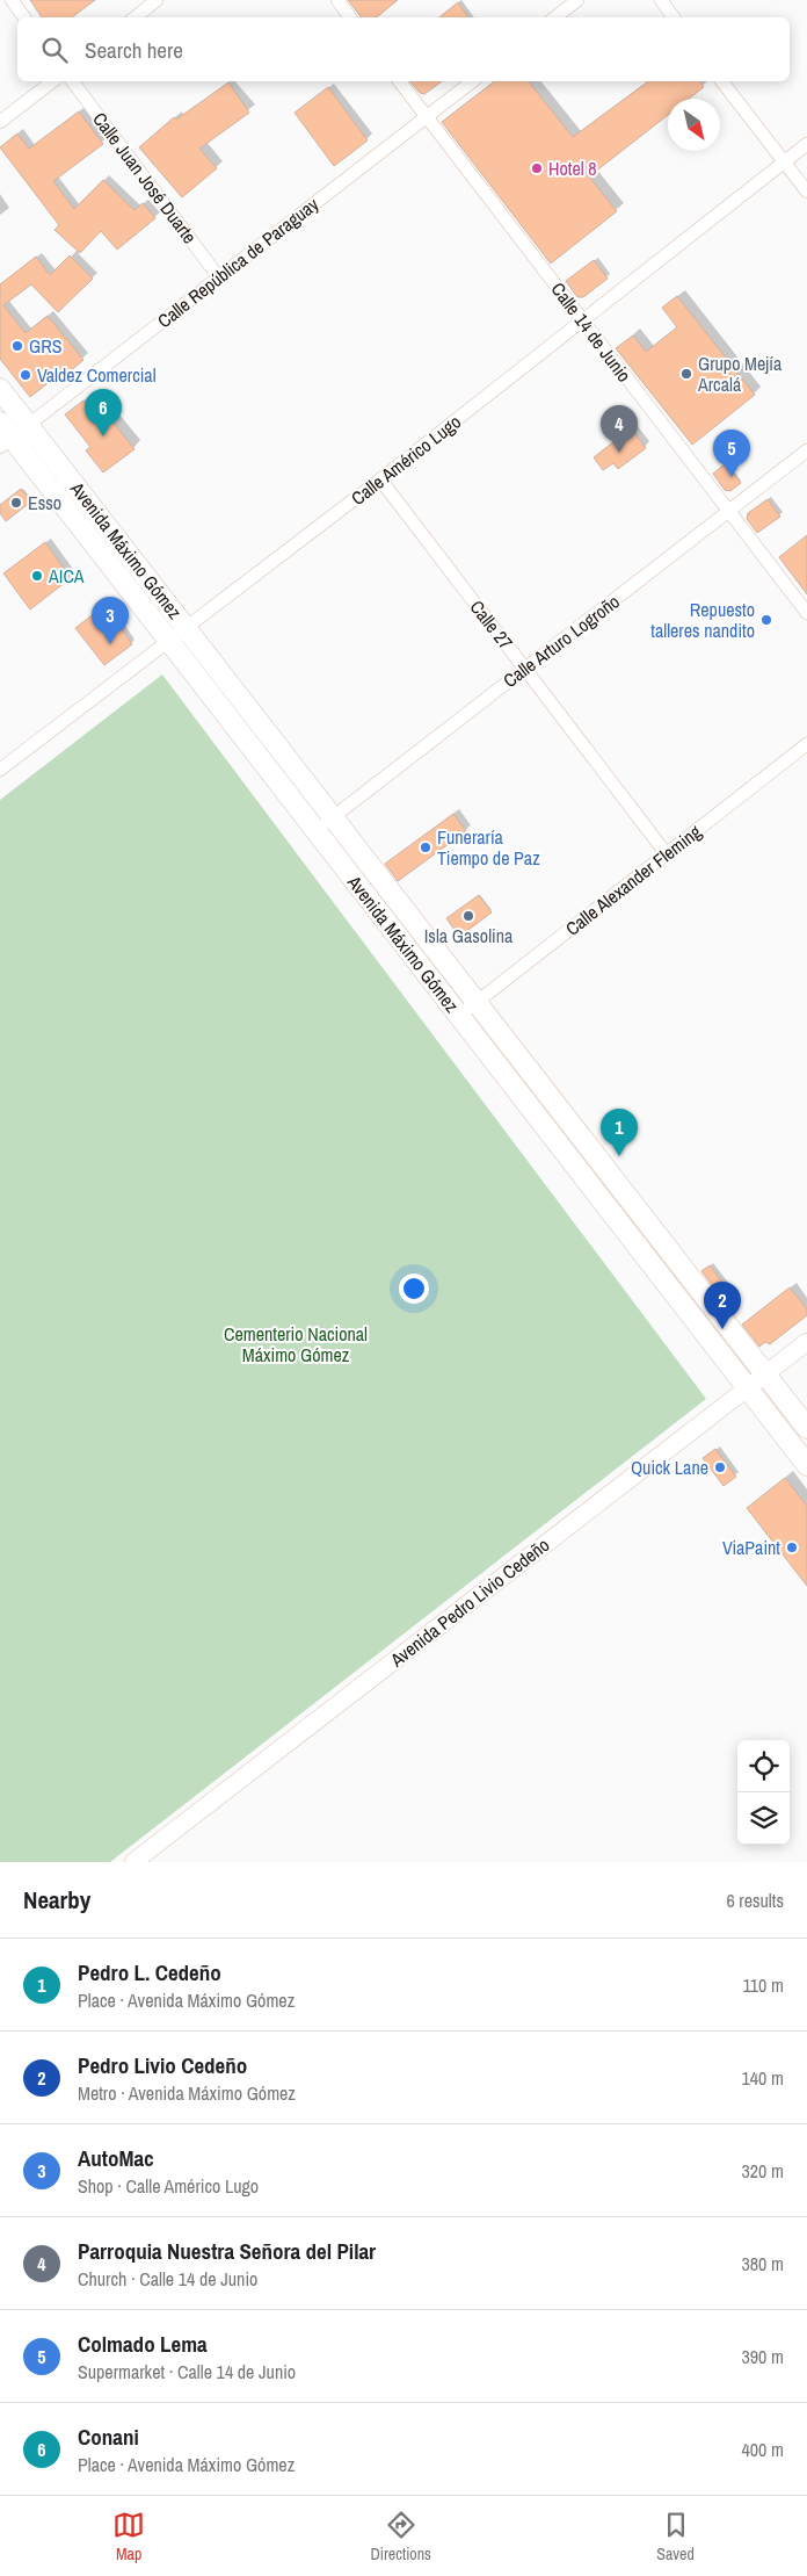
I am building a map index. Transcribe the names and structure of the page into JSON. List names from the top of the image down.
{
  "streets": {
    "main road": ["Avenida Máximo Gómez", "Avenida Pedro Livio Cedeño"],
    "street": [
      "Calle Juan José Duarte",
      "Calle República de Paraguay",
      "Calle 14 de Junio",
      "Calle Américo Lugo",
      "Calle 27",
      "Calle Arturo Logroño",
      "Calle Alexander Fleming"
    ]
  },
  "crossings": [
    ["Calle Juan José Duarte", "Calle República de Paraguay"],
    ["Calle República de Paraguay", "Calle 14 de Junio"],
    ["Calle República de Paraguay", "Avenida Máximo Gómez"],
    ["Calle 14 de Junio", "Calle Américo Lugo"],
    ["Calle 14 de Junio", "Calle Arturo Logroño"],
    ["Calle Américo Lugo", "Avenida Máximo Gómez"],
    ["Calle Américo Lugo", "Calle 27"],
    ["Avenida Máximo Gómez", "Calle Arturo Logroño"],
    ["Avenida Máximo Gómez", "Calle Alexander Fleming"],
    ["Avenida Máximo Gómez", "Avenida Pedro Livio Cedeño"],
    ["Calle 27", "Calle Arturo Logroño"],
    ["Calle 27", "Calle Alexander Fleming"]
  ],
  "parks": ["Cementerio Nacional Máximo Gómez"],
  "places": [
    "Hotel 8",
    "GRS",
    "Grupo Mejía Arcalá",
    "Valdez Comercial",
    "Esso",
    "AICA",
    "Repuesto talleres nandito",
    "Funeraría Tiempo de Paz",
    "Isla Gasolina",
    "Quick Lane",
    "ViaPaint"
  ],
  "north": "bottom right",
  "page": {
    "search": "Search here",
    "pins": [
      "6",
      "4",
      "5",
      "3",
      "1",
      "2"
    ],
    "heading": ["Nearby", "6 results"],
    "list": [
      {
        "mark": "1",
        "name": "Pedro L. Cedeño",
        "note": "Place · Avenida Máximo Gómez",
        "value": "110 m"
      },
      {
        "mark": "2",
        "name": "Pedro Livio Cedeño",
        "note": "Metro · Avenida Máximo Gómez",
        "value": "140 m"
      },
      {
        "mark": "3",
        "name": "AutoMac",
        "note": "Shop · Calle Américo Lugo",
        "value": "320 m"
      },
      {
        "mark": "4",
        "name": "Parroquia Nuestra Señora del Pilar",
        "note": "Church · Calle 14 de Junio",
        "value": "380 m"
      },
      {
        "mark": "5",
        "name": "Colmado Lema",
        "note": "Supermarket · Calle 14 de Junio",
        "value": "390 m"
      },
      {
        "mark": "6",
        "name": "Conani",
        "note": "Place · Avenida Máximo Gómez",
        "value": "400 m"
      }
    ],
    "nav": ["Map", "Directions", "Saved"]
  }
}
